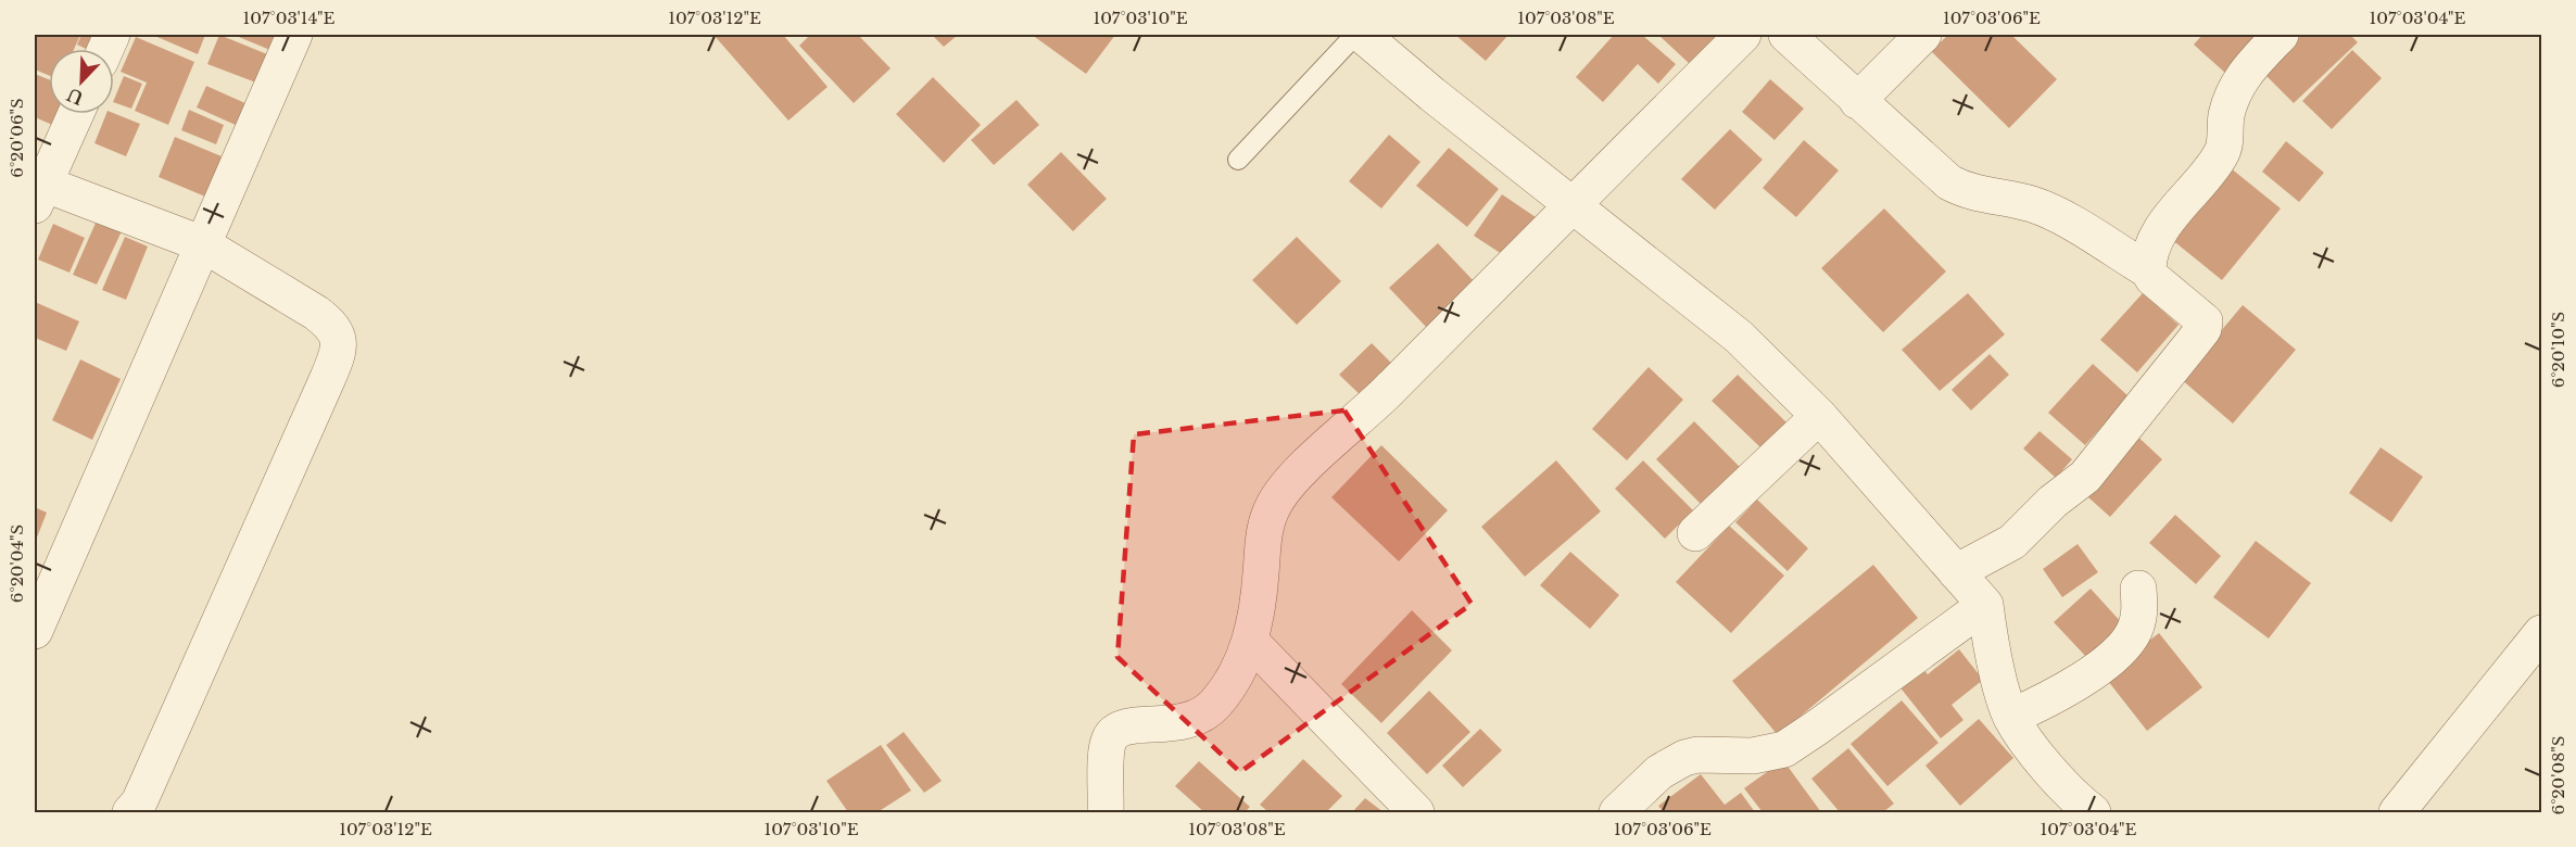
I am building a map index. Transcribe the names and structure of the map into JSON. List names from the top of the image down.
{
  "north": "bottom left",
  "coordinates": [
    "107°03'14\"E",
    "107°03'12\"E",
    "107°03'10\"E",
    "107°03'08\"E",
    "107°03'06\"E",
    "107°03'04\"E",
    "6°20'06\"S",
    "6°20'10\"S",
    "6°20'04\"S",
    "6°20'08\"S"
  ]
}
